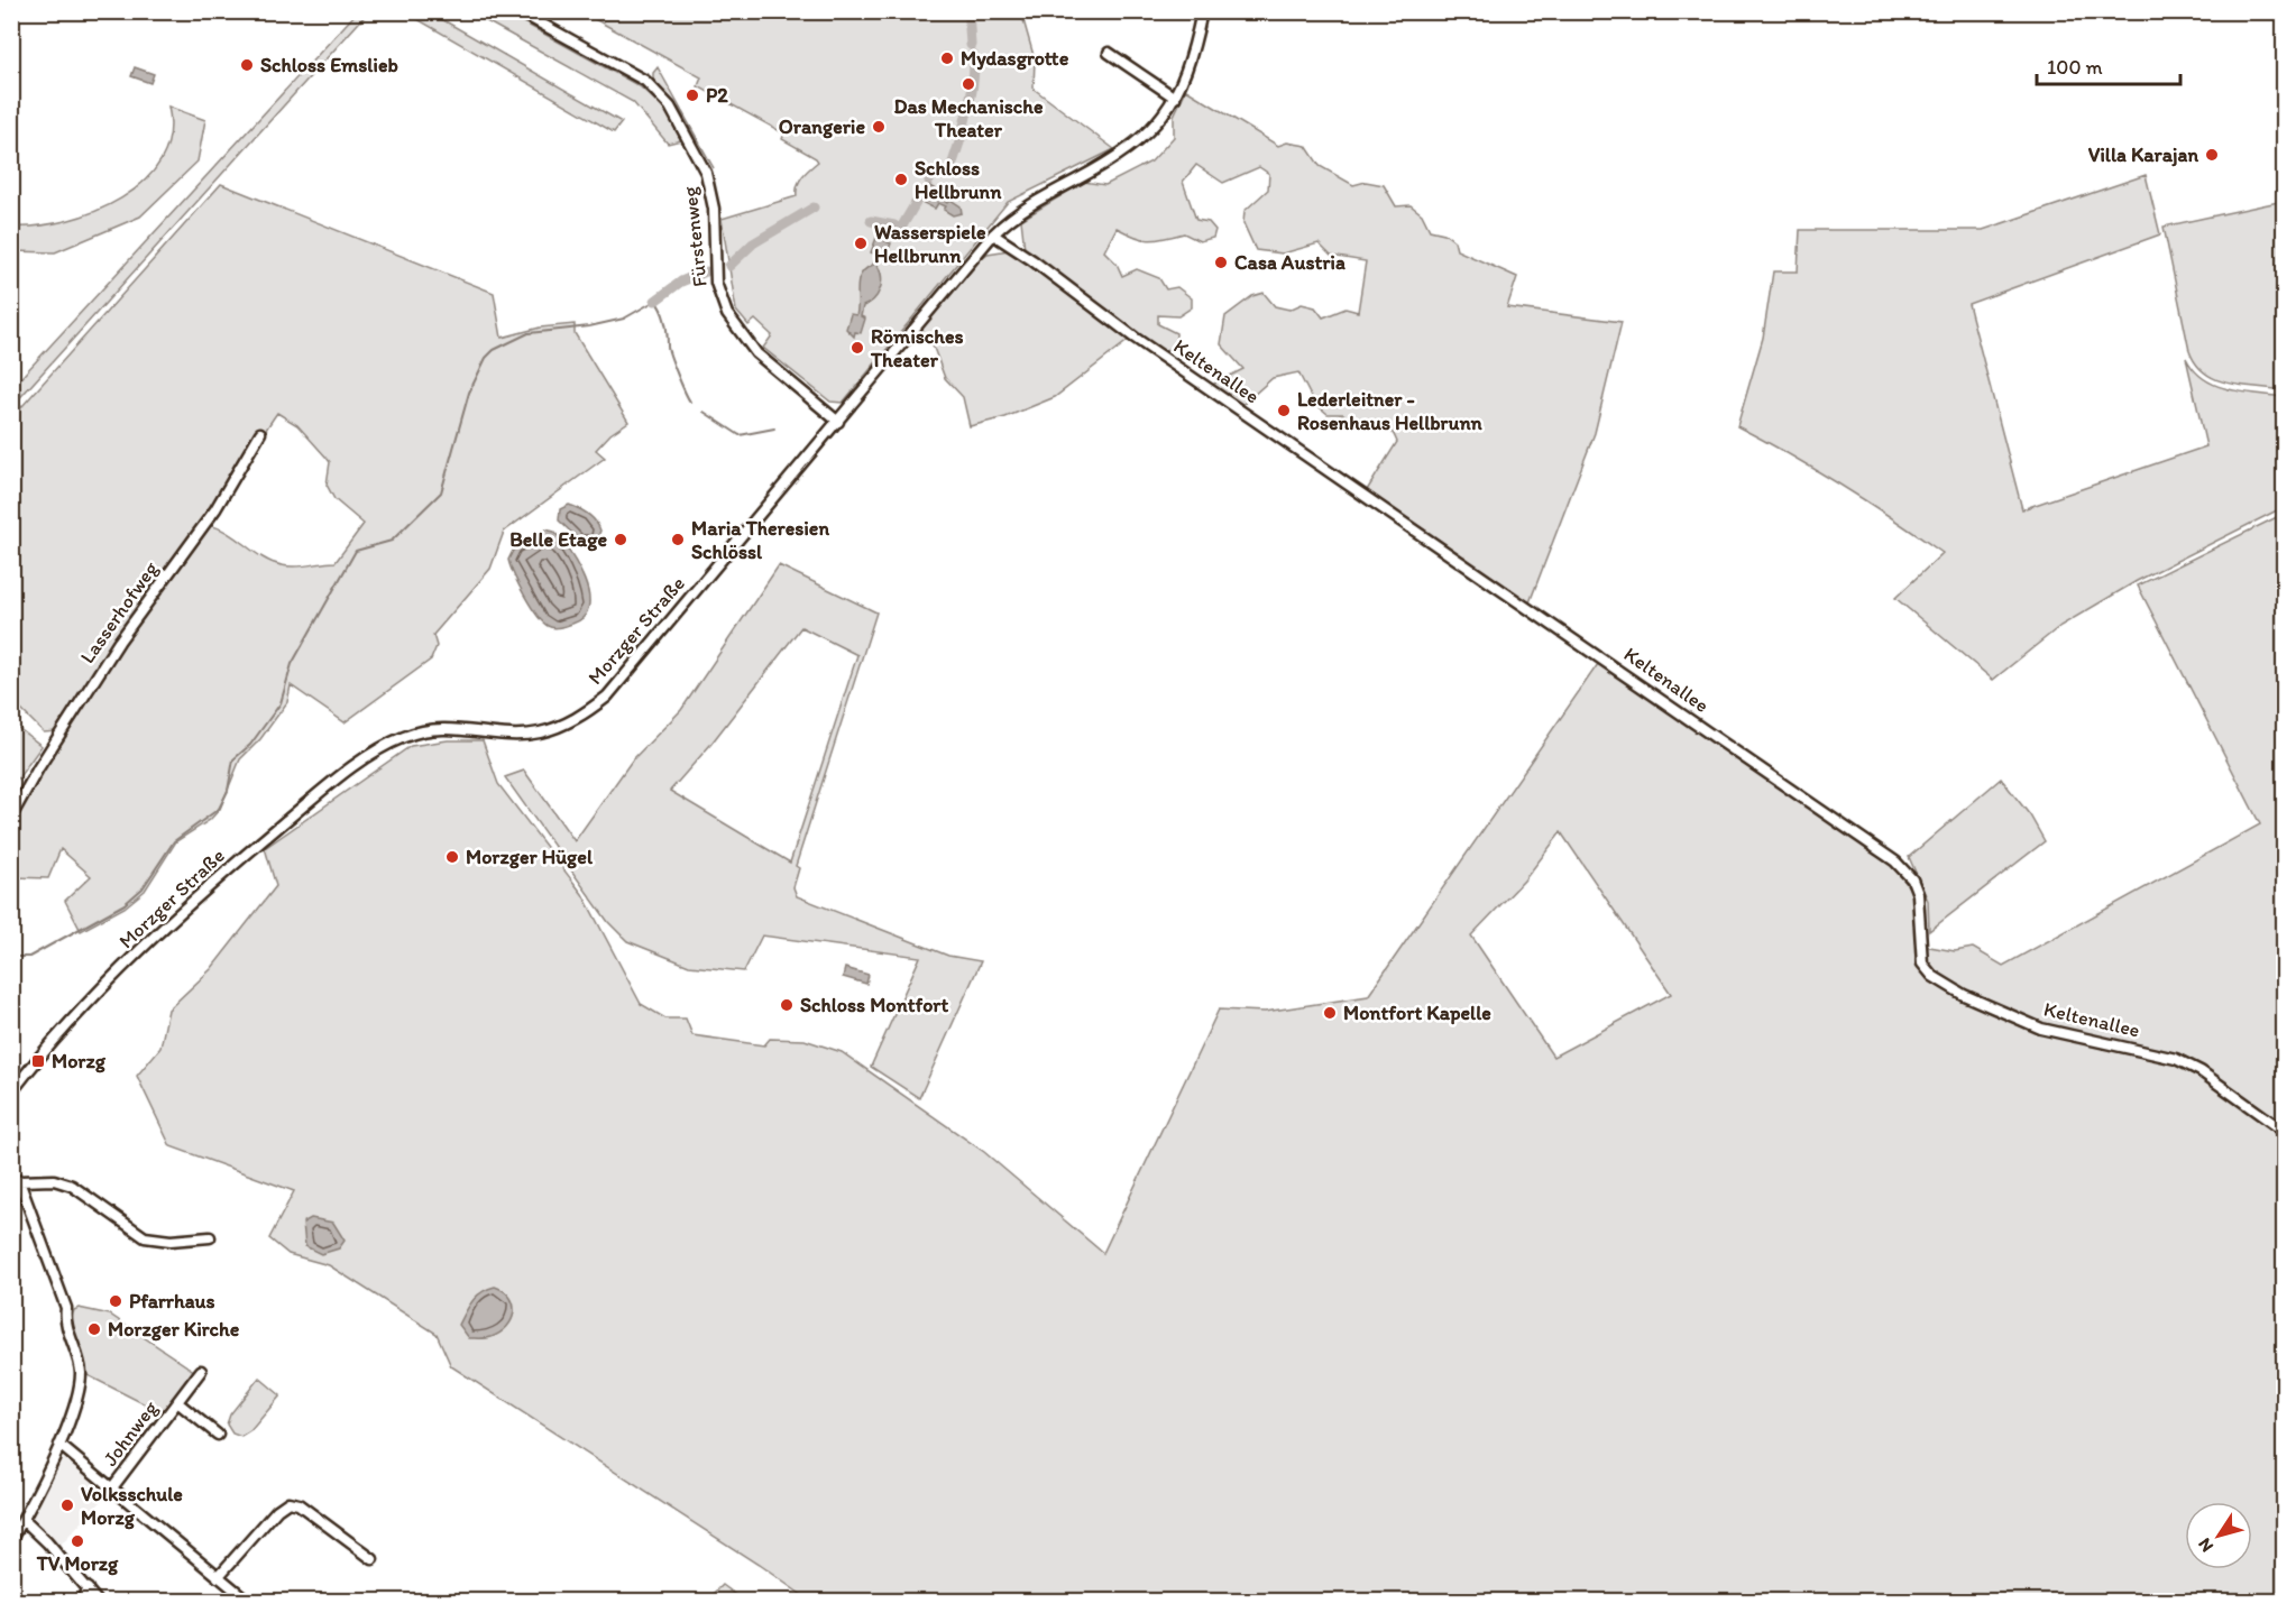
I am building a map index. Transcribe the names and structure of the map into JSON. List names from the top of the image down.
{
  "streets": {
    "street": [
      "Fürstenweg",
      "Keltenallee",
      "Lasserhofweg",
      "Morzger Straße",
      "Johnweg"
    ]
  },
  "crossings": [
    ["Fürstenweg", "Morzger Straße"],
    ["Keltenallee", "Morzger Straße"]
  ],
  "places": {
    "other": [
      "Mydasgrotte",
      "Schloss Emslieb",
      "Das Mechanische Theater",
      "P2",
      "Orangerie",
      "Villa Karajan",
      "Schloss Hellbrunn",
      "Wasserspiele Hellbrunn",
      "Casa Austria",
      "Römisches Theater",
      "Lederleitner - Rosenhaus Hellbrunn",
      "Belle Etage",
      "Maria Theresien Schlössl",
      "Morzger Hügel",
      "Schloss Montfort",
      "Montfort Kapelle",
      "Pfarrhaus",
      "Morzger Kirche",
      "Volksschule Morzg",
      "TV Morzg"
    ],
    "transit": ["Morzg"]
  },
  "scale_bar": "100 m",
  "north": "bottom left"
}
